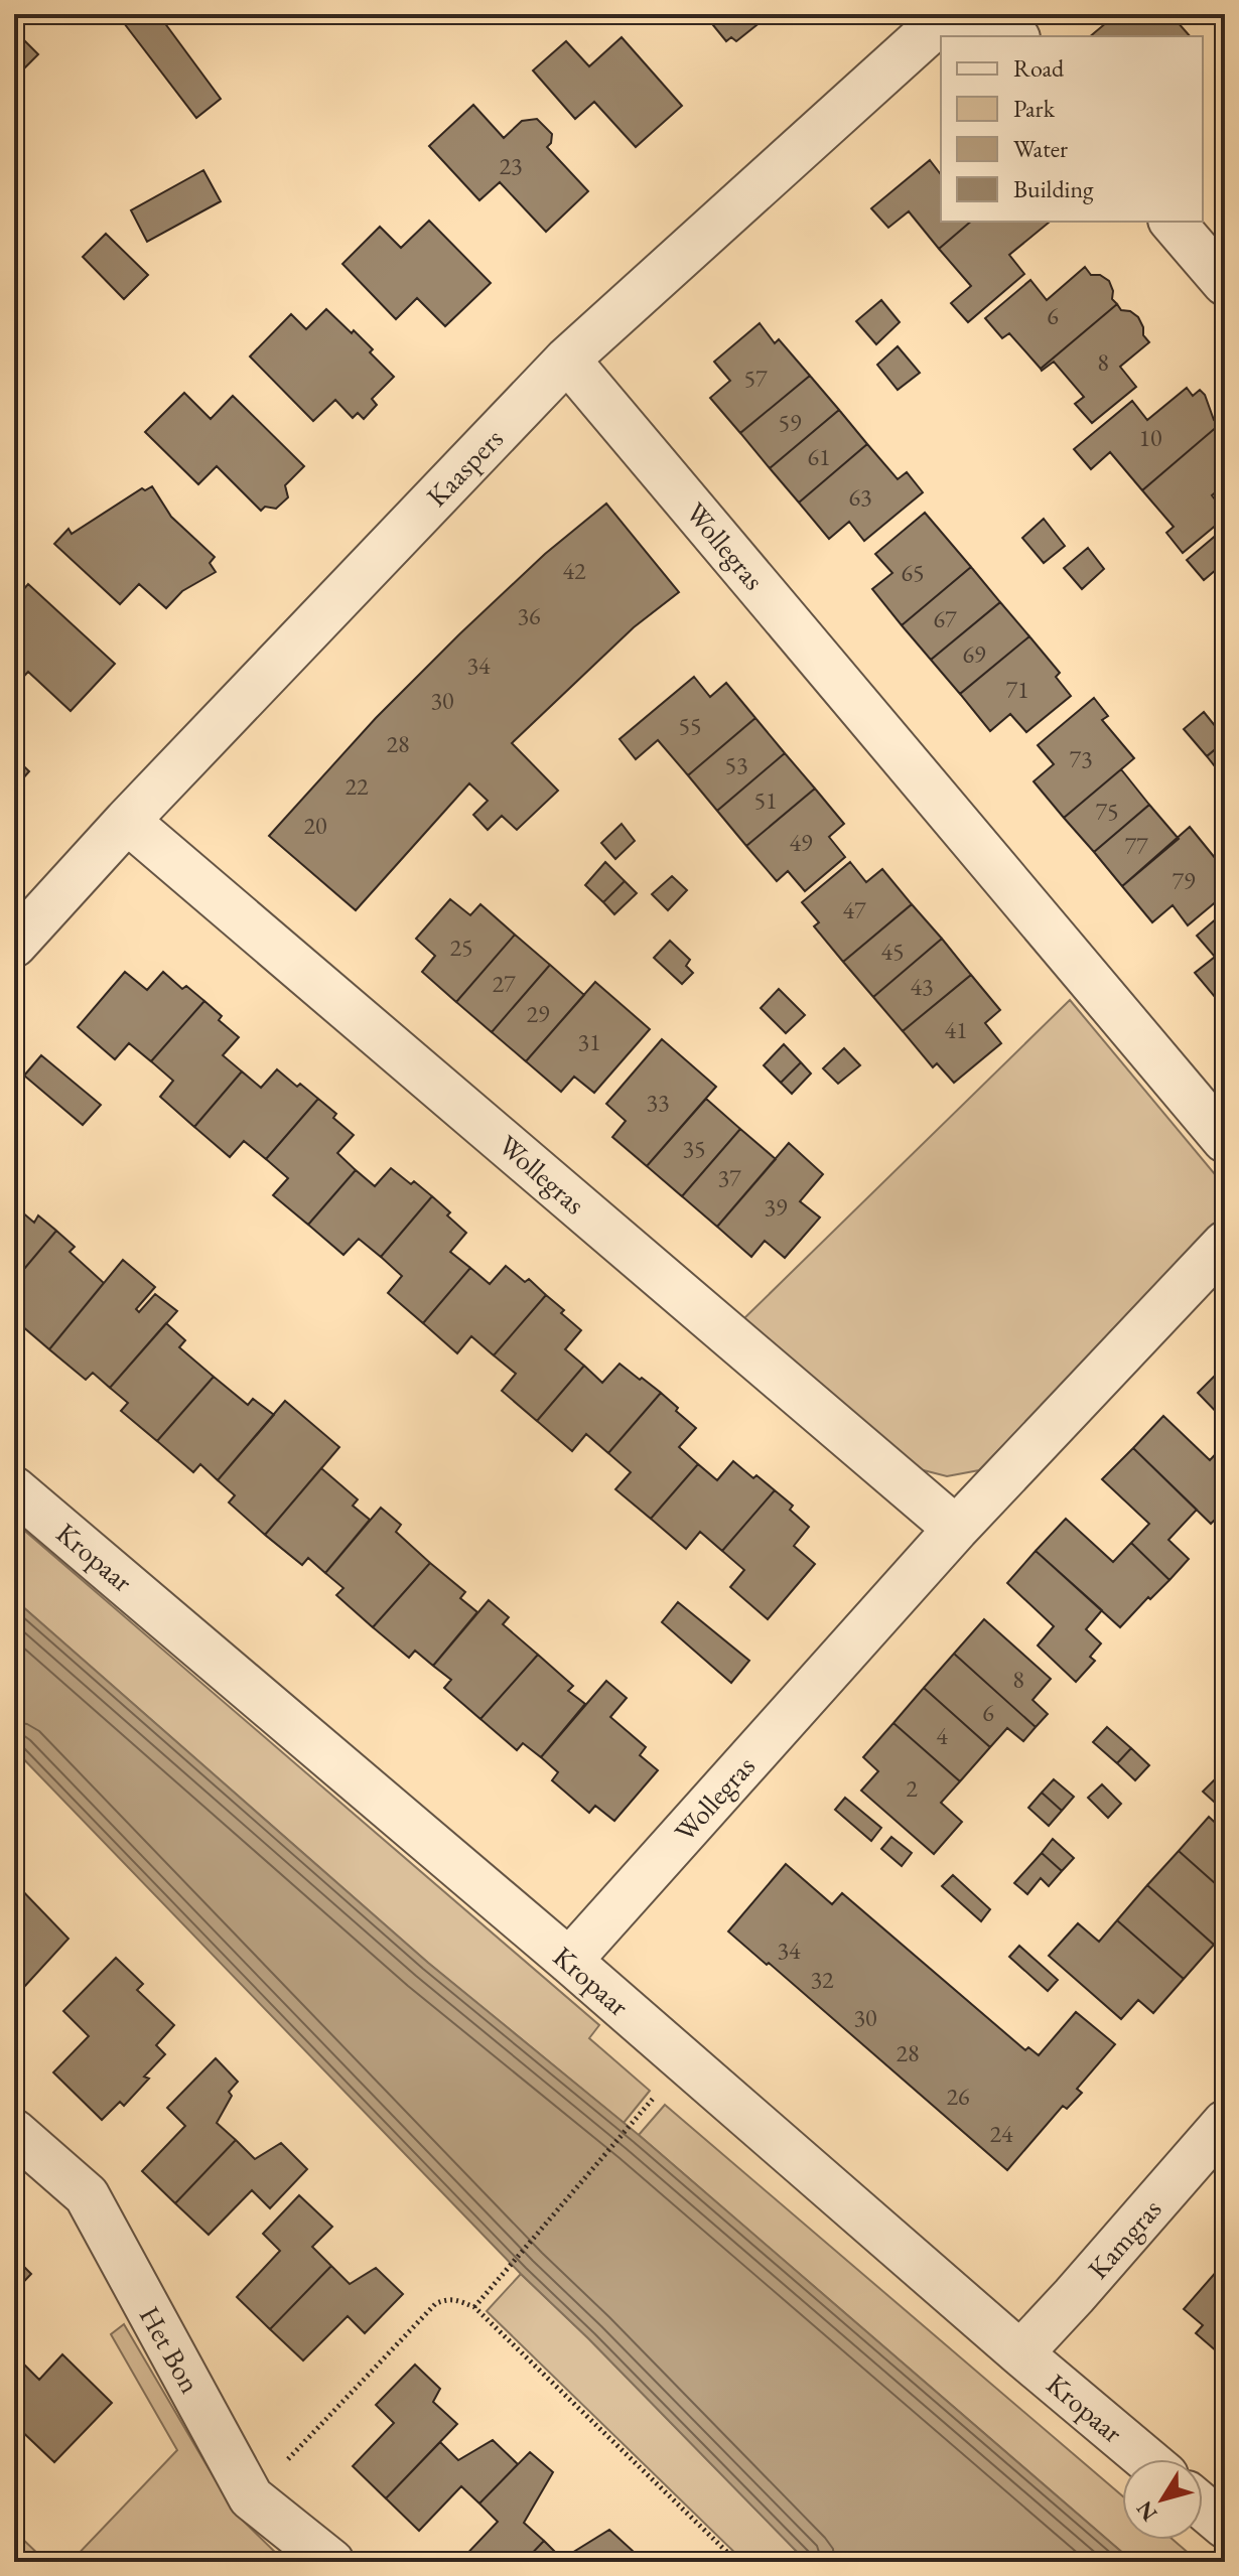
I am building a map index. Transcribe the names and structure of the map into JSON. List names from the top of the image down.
{
  "streets": {
    "street": [
      "Kaaspers",
      "Wollegras",
      "Kropaar",
      "Kamgras",
      "Het Bon"
    ]
  },
  "crossings": [
    ["Kaaspers", "Wollegras"],
    ["Wollegras", "Kropaar"],
    ["Kropaar", "Kamgras"]
  ],
  "house_numbers": [
    "23",
    "6",
    "8",
    "57",
    "59",
    "10",
    "61",
    "63",
    "42",
    "65",
    "36",
    "67",
    "69",
    "34",
    "71",
    "30",
    "55",
    "28",
    "73",
    "53",
    "22",
    "51",
    "75",
    "20",
    "49",
    "77",
    "79",
    "47",
    "25",
    "45",
    "27",
    "43",
    "29",
    "41",
    "31",
    "33",
    "35",
    "37",
    "39",
    "8",
    "6",
    "4",
    "2",
    "34",
    "32",
    "30",
    "28",
    "26",
    "24"
  ],
  "legend": [
    "Road",
    "Park",
    "Water",
    "Building"
  ],
  "north": "bottom left"
}
